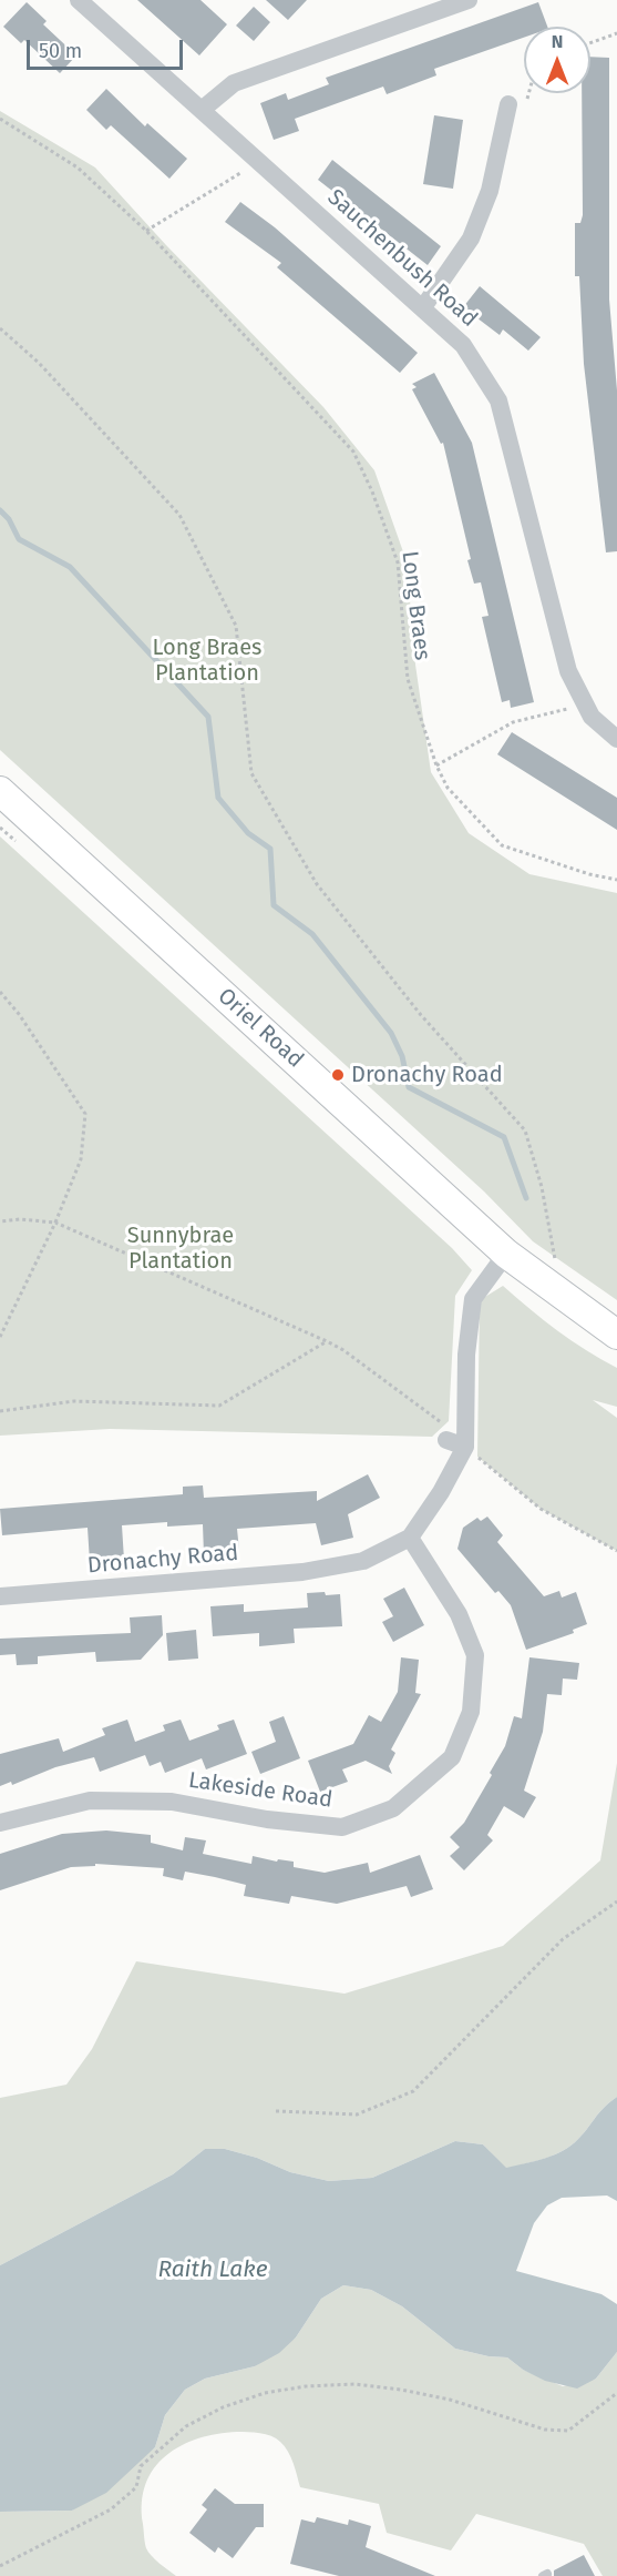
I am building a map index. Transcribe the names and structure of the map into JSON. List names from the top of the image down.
{
  "streets": {
    "main road": ["Oriel Road"],
    "street": ["Sauchenbush Road", "Dronachy Road", "Lakeside Road"],
    "path": ["Long Braes"]
  },
  "crossings": [
    ["Oriel Road", "Dronachy Road"],
    ["Dronachy Road", "Lakeside Road"]
  ],
  "water": ["Raith Lake"],
  "parks": ["Long Braes Plantation", "Sunnybrae Plantation"],
  "places": ["Dronachy Road"],
  "scale_bar": "50 m",
  "north": "top"
}
